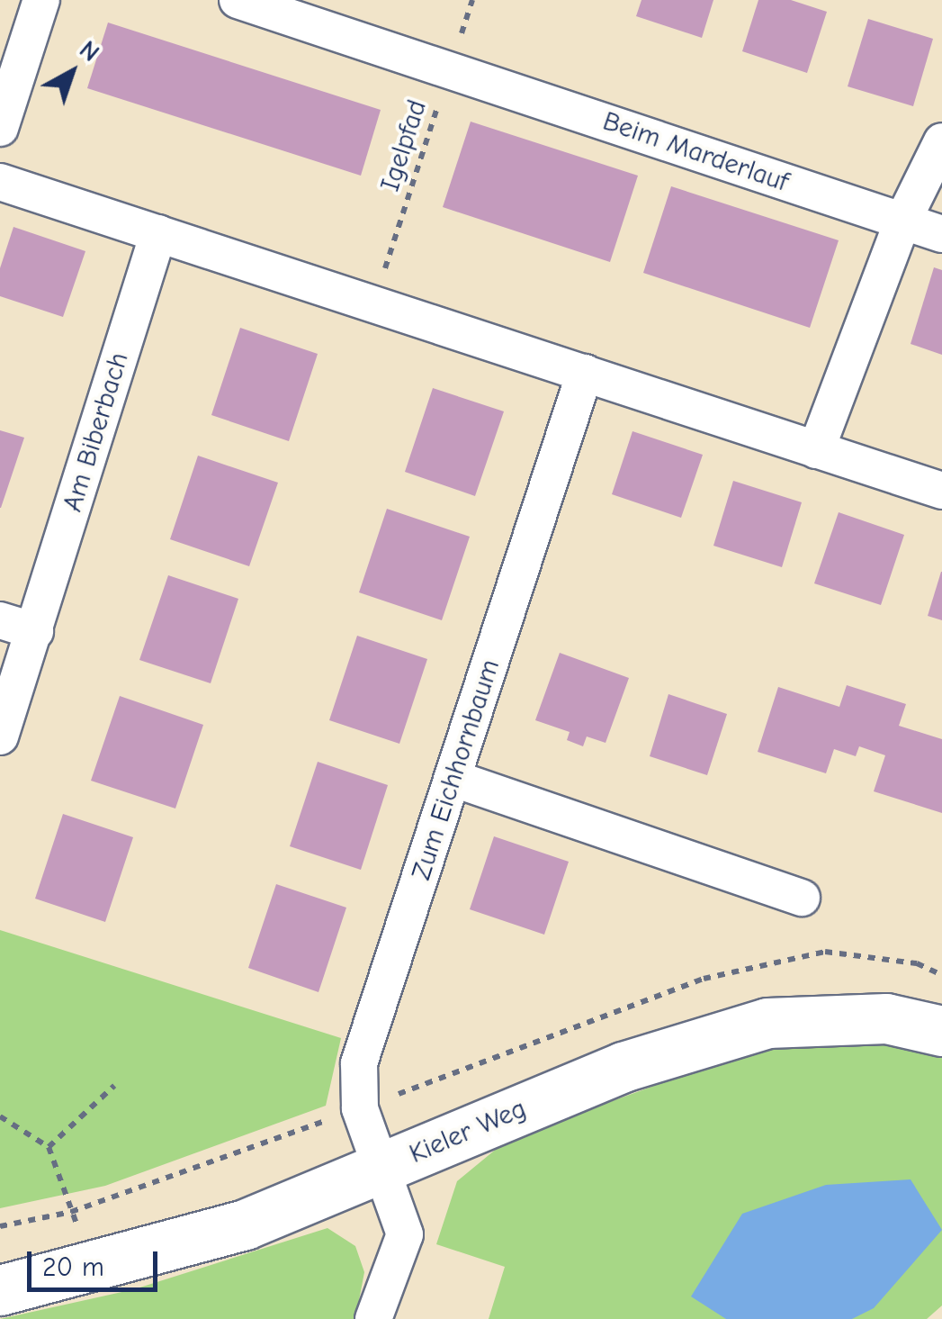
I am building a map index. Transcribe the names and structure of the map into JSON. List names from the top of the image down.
{
  "streets": {
    "street": [
      "Beim Marderlauf",
      "Am Biberbach",
      "Zum Eichhornbaum",
      "Kieler Weg"
    ],
    "path": ["Igelpfad"]
  },
  "crossings": [
    ["Igelpfad", "Beim Marderlauf"],
    ["Zum Eichhornbaum", "Kieler Weg"]
  ],
  "scale_bar": "20 m",
  "north": "top right"
}
